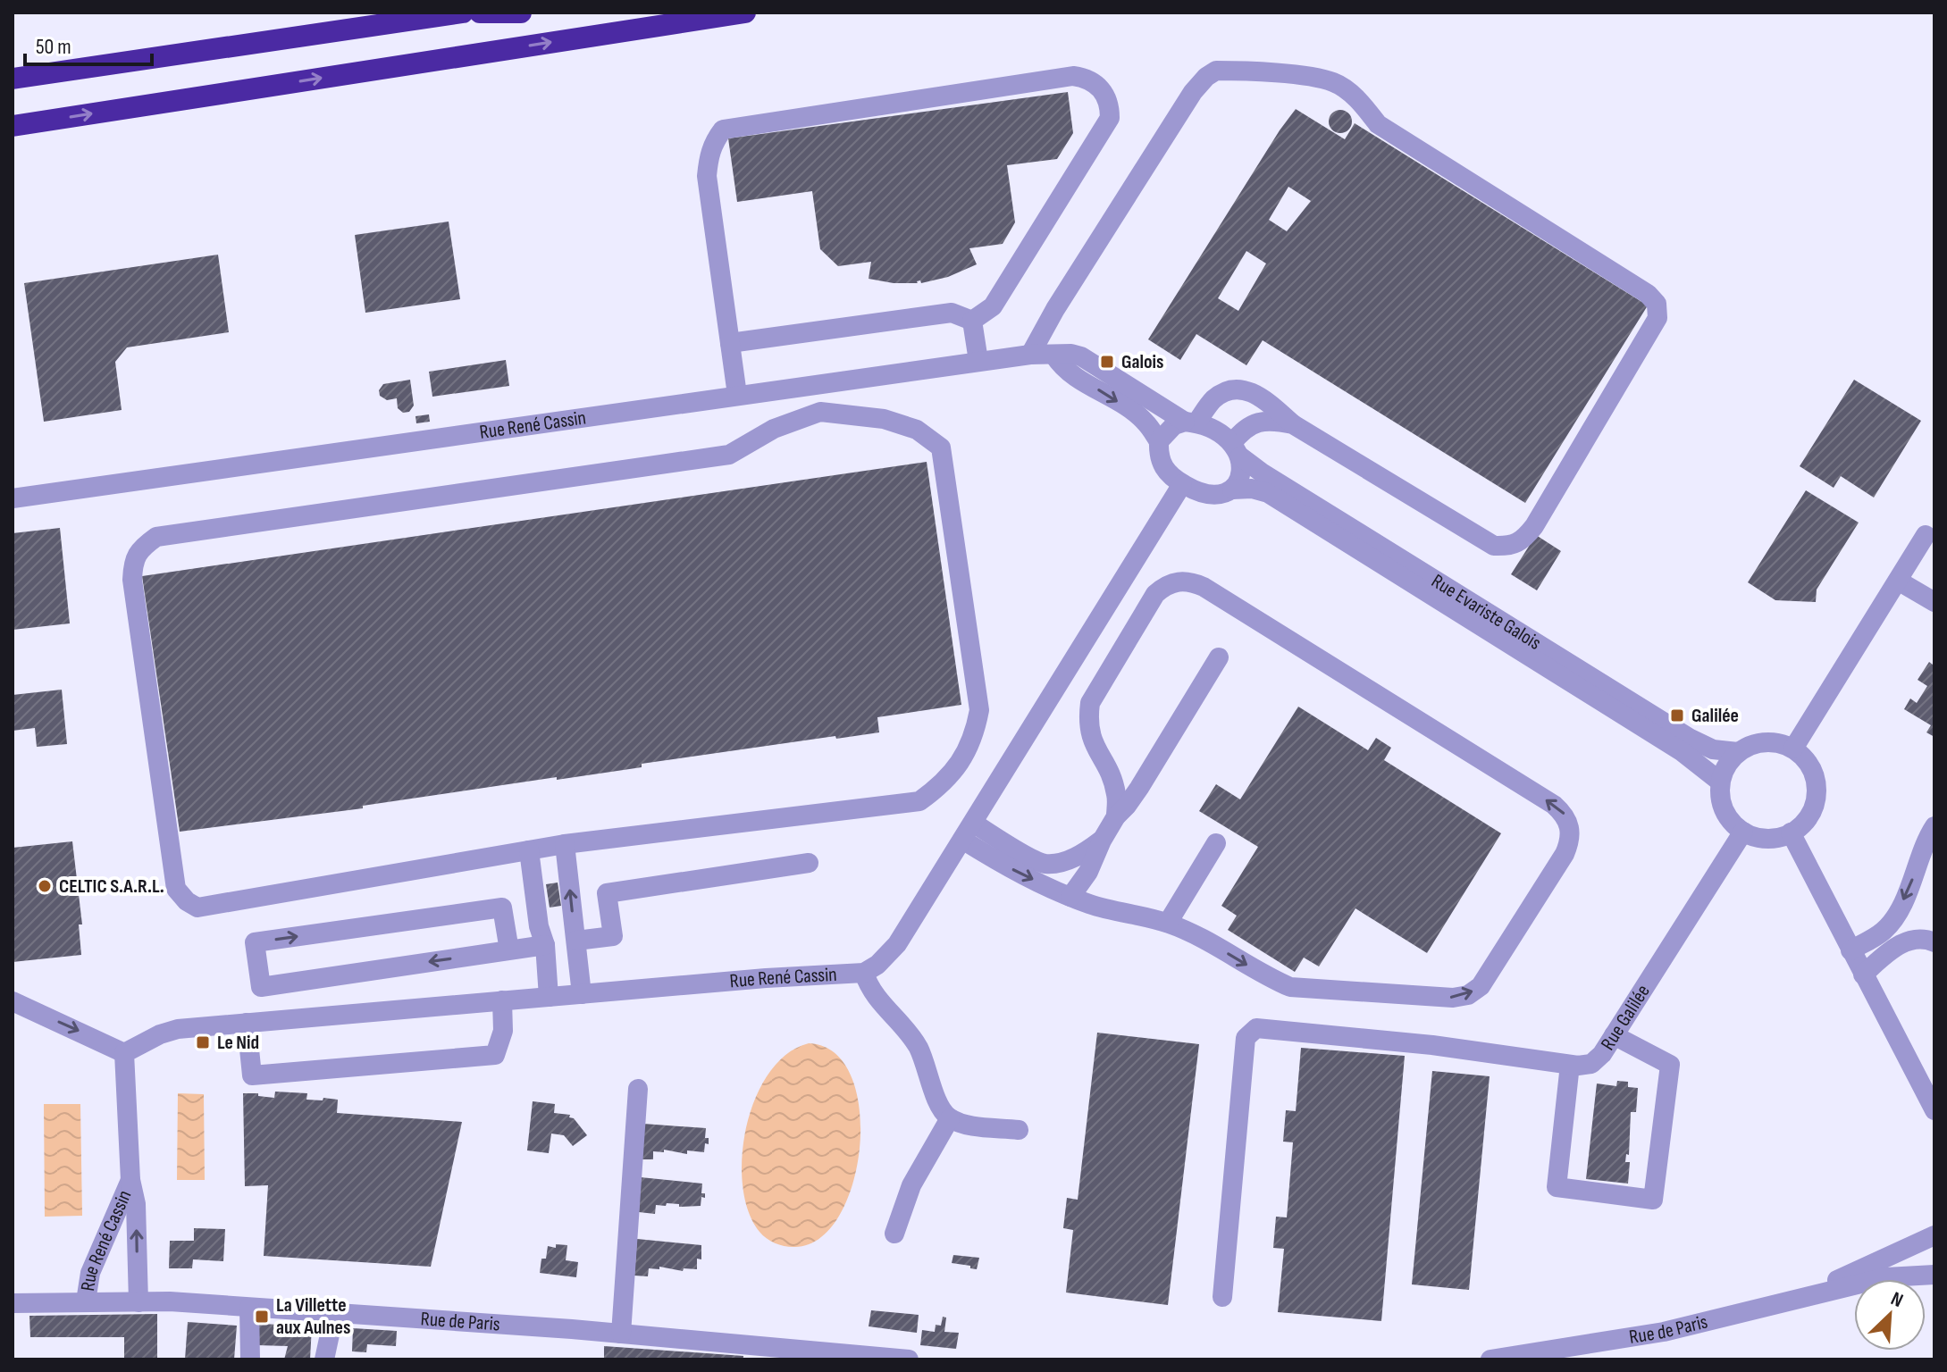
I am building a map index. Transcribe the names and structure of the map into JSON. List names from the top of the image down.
{
  "streets": {
    "street": [
      "Rue René Cassin",
      "Rue Evariste Galois",
      "Rue Galilée",
      "Rue de Paris"
    ]
  },
  "crossings": [
    ["Rue René Cassin", "Rue Evariste Galois"],
    ["Rue René Cassin", "Rue de Paris"],
    ["Rue Evariste Galois", "Rue Galilée"]
  ],
  "places": {
    "transit": [
      "Galois",
      "Galilée",
      "Le Nid",
      "La Villette aux Aulnes"
    ],
    "other": ["CELTIC S.A.R.L."]
  },
  "scale_bar": "50 m",
  "north": "top right"
}
